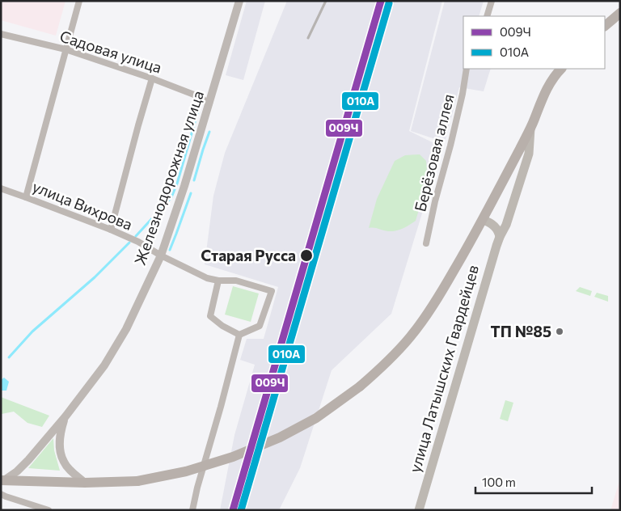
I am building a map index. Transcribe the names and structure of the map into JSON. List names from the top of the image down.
{
  "streets": {
    "main road": ["улица Латышских Гвардейцев"],
    "street": [
      "Садовая улица",
      "Берёзовая аллея",
      "Железнодорожная улица",
      "улица Вихрова"
    ]
  },
  "crossings": [
    ["Садовая улица", "Железнодорожная улица"],
    ["Железнодорожная улица", "улица Вихрова"]
  ],
  "places": ["Старая Русса", "ТП №85"],
  "lines": ["transit line 009Ч", "transit line 010А"],
  "legend": ["009Ч", "010А"],
  "scale_bar": "100 m"
}
